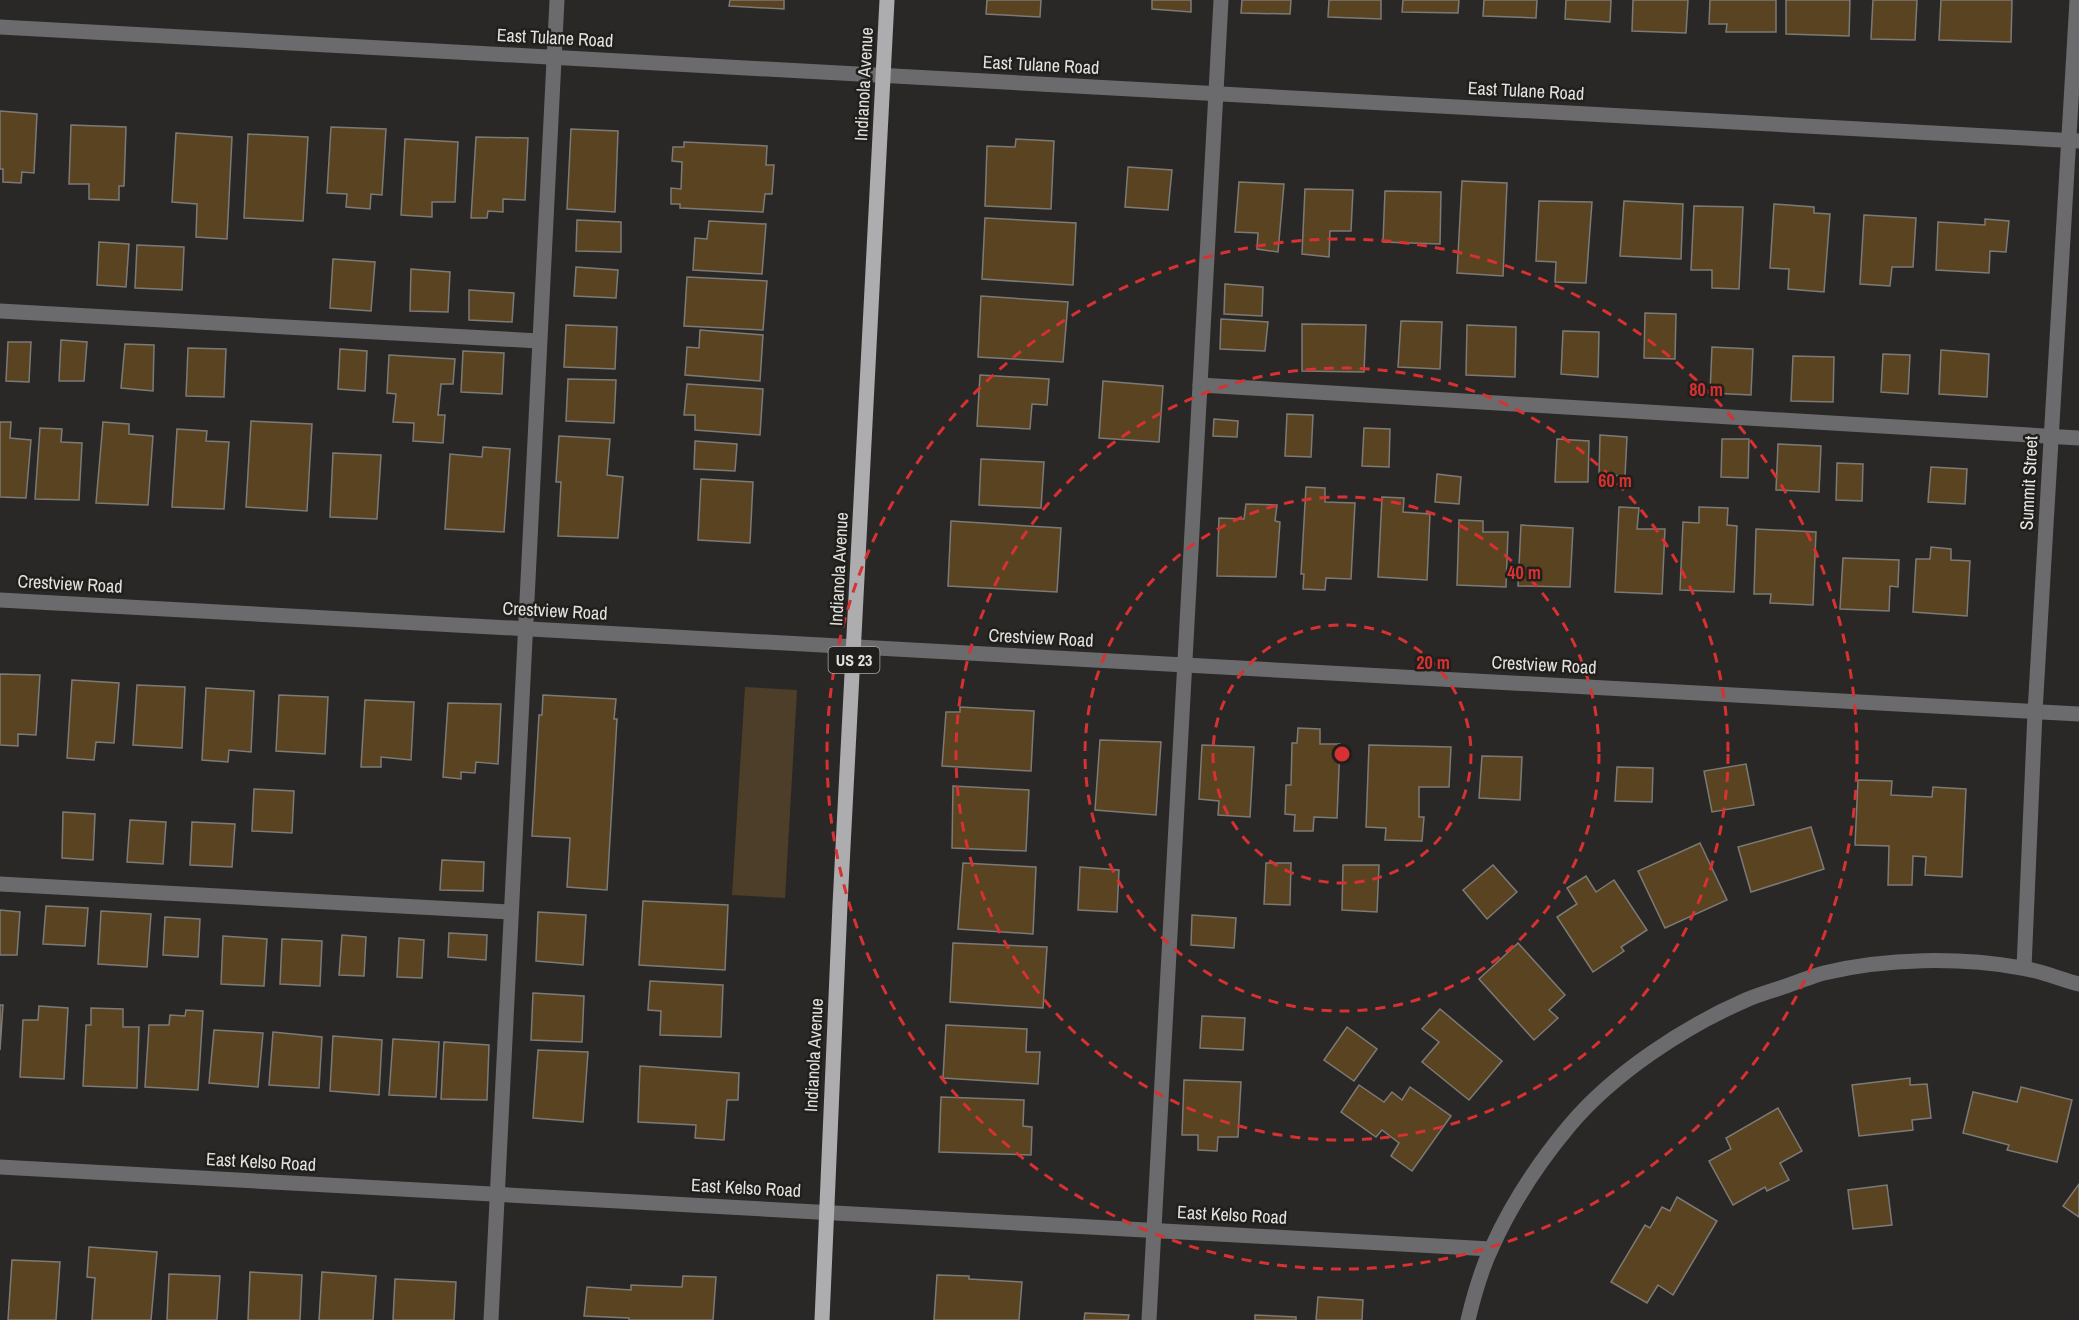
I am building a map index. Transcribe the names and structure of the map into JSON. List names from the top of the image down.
{
  "streets": {
    "main road": ["Indianola Avenue", "US 23"],
    "street": [
      "East Tulane Road",
      "Summit Street",
      "Crestview Road",
      "East Kelso Road"
    ]
  },
  "crossings": [
    ["East Tulane Road", "Indianola Avenue"],
    ["East Tulane Road", "Summit Street"],
    ["Indianola Avenue", "Crestview Road"],
    ["Indianola Avenue", "East Kelso Road"],
    ["Summit Street", "Crestview Road"]
  ],
  "rings": [
    "80 m",
    "60 m",
    "40 m",
    "20 m"
  ]
}
